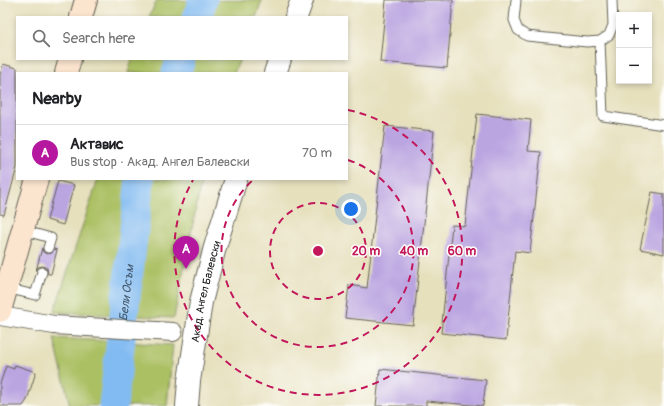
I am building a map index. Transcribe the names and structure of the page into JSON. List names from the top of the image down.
{
  "streets": {
    "street": ["Акад. Ангел Балевски"]
  },
  "water": ["Бели Осъм"],
  "page": {
    "map_buttons": ["+", "−"],
    "search": "Search here",
    "heading": "Nearby",
    "list": [
      {
        "mark": "A",
        "name": "Актавис",
        "note": "Bus stop · Акад. Ангел Балевски",
        "value": "70 m"
      }
    ],
    "pins": "A"
  },
  "rings": ["20 m", "40 m", "60 m"]
}
